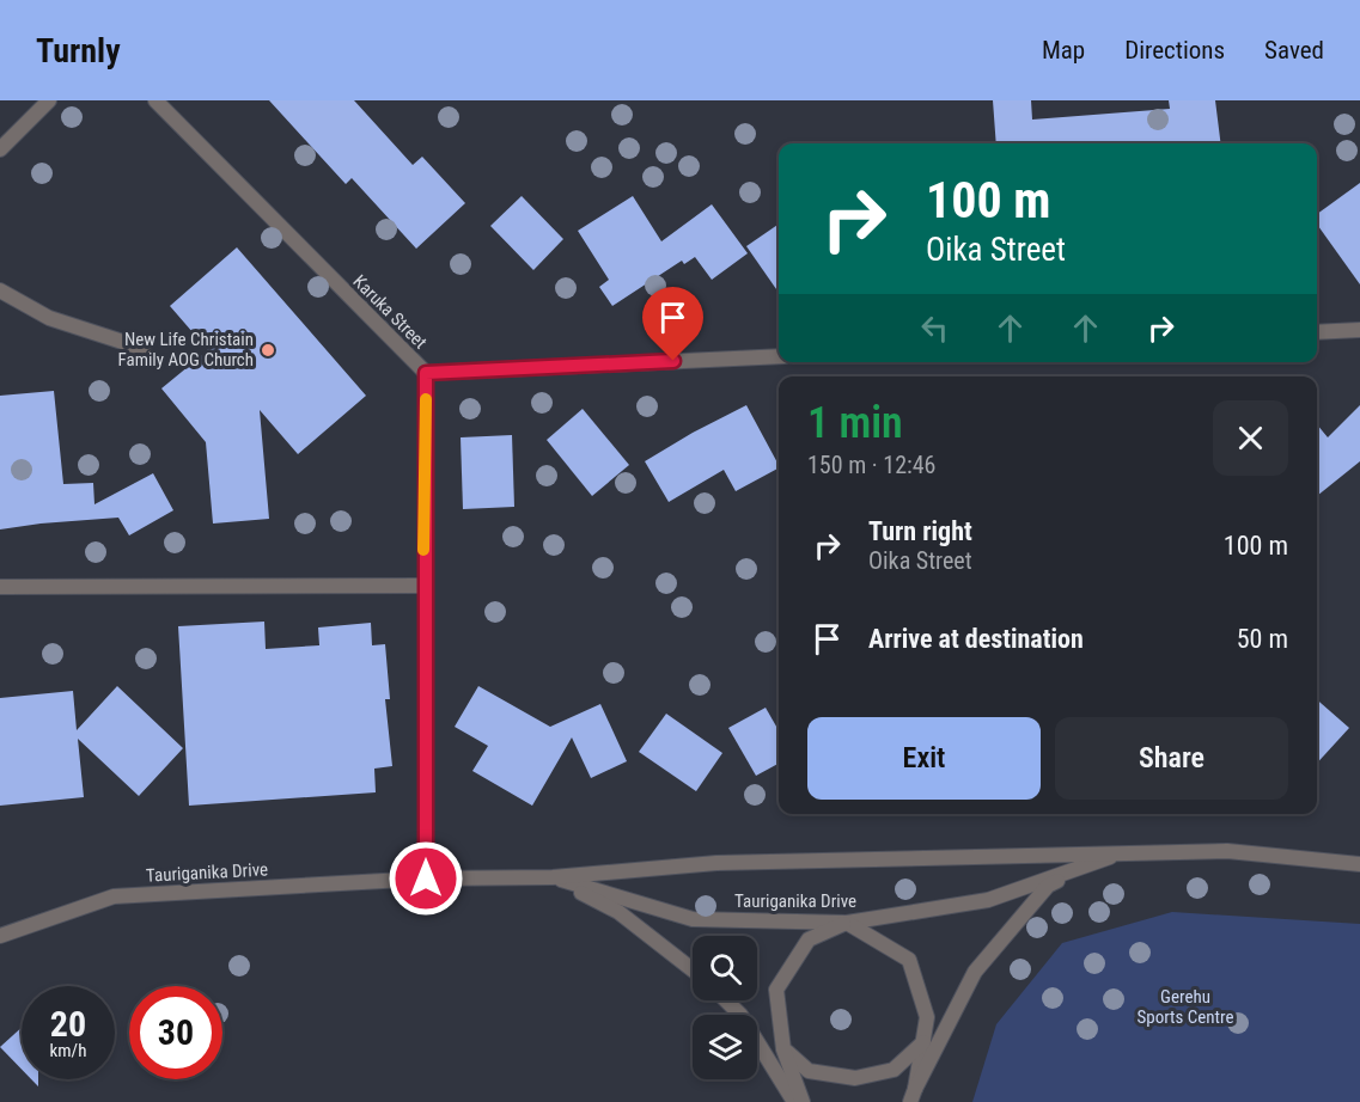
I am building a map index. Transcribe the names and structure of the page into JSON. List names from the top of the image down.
{
  "streets": {
    "street": ["Karuka Street", "Tauriganika Drive"]
  },
  "crossings": [
    ["Karuka Street", "Tauriganika Drive"]
  ],
  "parks": ["Gerehu Sports Centre"],
  "places": ["New Life Christain Family AOG Church"],
  "page": {
    "header": "Turnly",
    "nav": ["Map", "Directions", "Saved"],
    "turn": ["100 m", "Oika Street"],
    "heading": ["1 min", "150 m · 12:46"],
    "list": [
      {
        "name": "Turn right",
        "note": "Oika Street",
        "value": "100 m"
      },
      {
        "name": "Arrive at destination",
        "value": "50 m"
      }
    ],
    "buttons": ["Exit", "Share"],
    "speed": "20 km/h",
    "limit": "30"
  }
}
